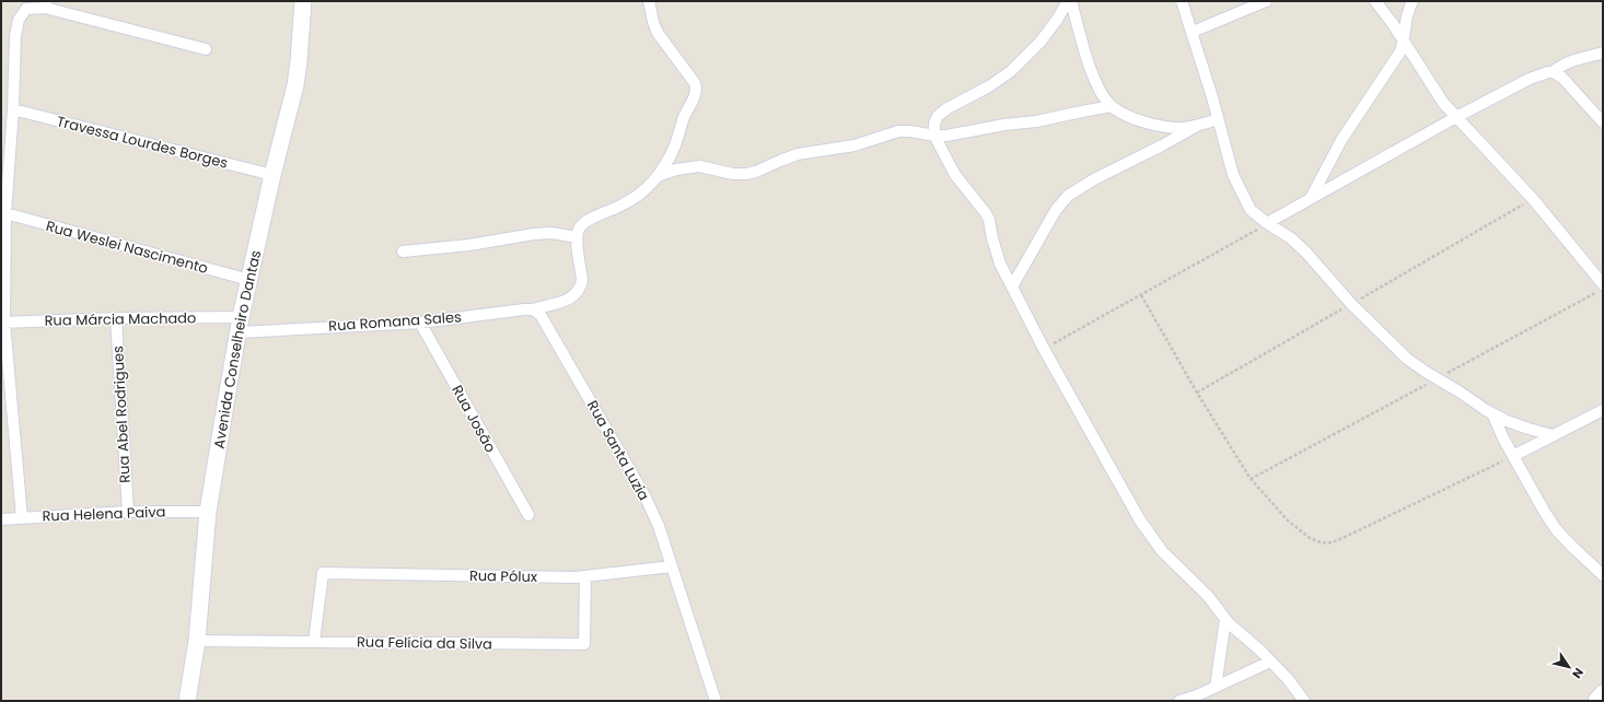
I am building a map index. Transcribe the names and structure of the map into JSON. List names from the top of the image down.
{
  "streets": {
    "street": [
      "Travessa Lourdes Borges",
      "Rua Weslei Nascimento",
      "Rua Márcia Machado",
      "Rua Romana Sales",
      "Avenida Conselheiro Dantas",
      "Rua Abel Rodrigues",
      "Rua Josão",
      "Rua Santa Luzia",
      "Rua Helena Paiva",
      "Rua Pólux",
      "Rua Felícia da Silva"
    ]
  },
  "crossings": [
    ["Travessa Lourdes Borges", "Avenida Conselheiro Dantas"],
    ["Rua Weslei Nascimento", "Avenida Conselheiro Dantas"],
    ["Rua Márcia Machado", "Rua Romana Sales"],
    ["Rua Márcia Machado", "Avenida Conselheiro Dantas"],
    ["Rua Márcia Machado", "Rua Abel Rodrigues"],
    ["Rua Romana Sales", "Avenida Conselheiro Dantas"],
    ["Rua Romana Sales", "Rua Josão"],
    ["Rua Romana Sales", "Rua Santa Luzia"],
    ["Avenida Conselheiro Dantas", "Rua Helena Paiva"],
    ["Avenida Conselheiro Dantas", "Rua Felícia da Silva"],
    ["Rua Abel Rodrigues", "Rua Helena Paiva"],
    ["Rua Santa Luzia", "Rua Pólux"],
    ["Rua Pólux", "Rua Felícia da Silva"]
  ],
  "north": "bottom right"
}
